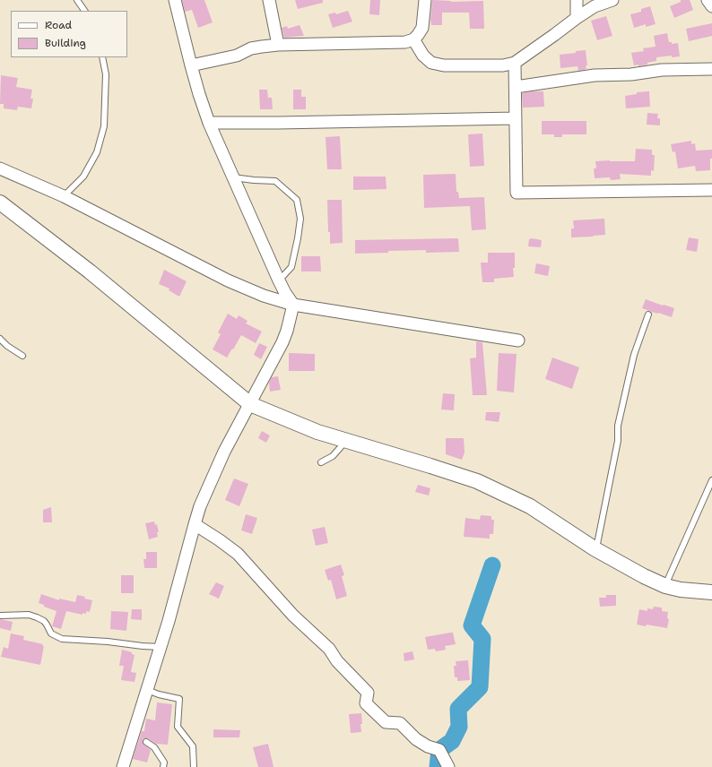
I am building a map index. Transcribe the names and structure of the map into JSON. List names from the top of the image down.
{
  "legend": ["Road", "Building"]
}
